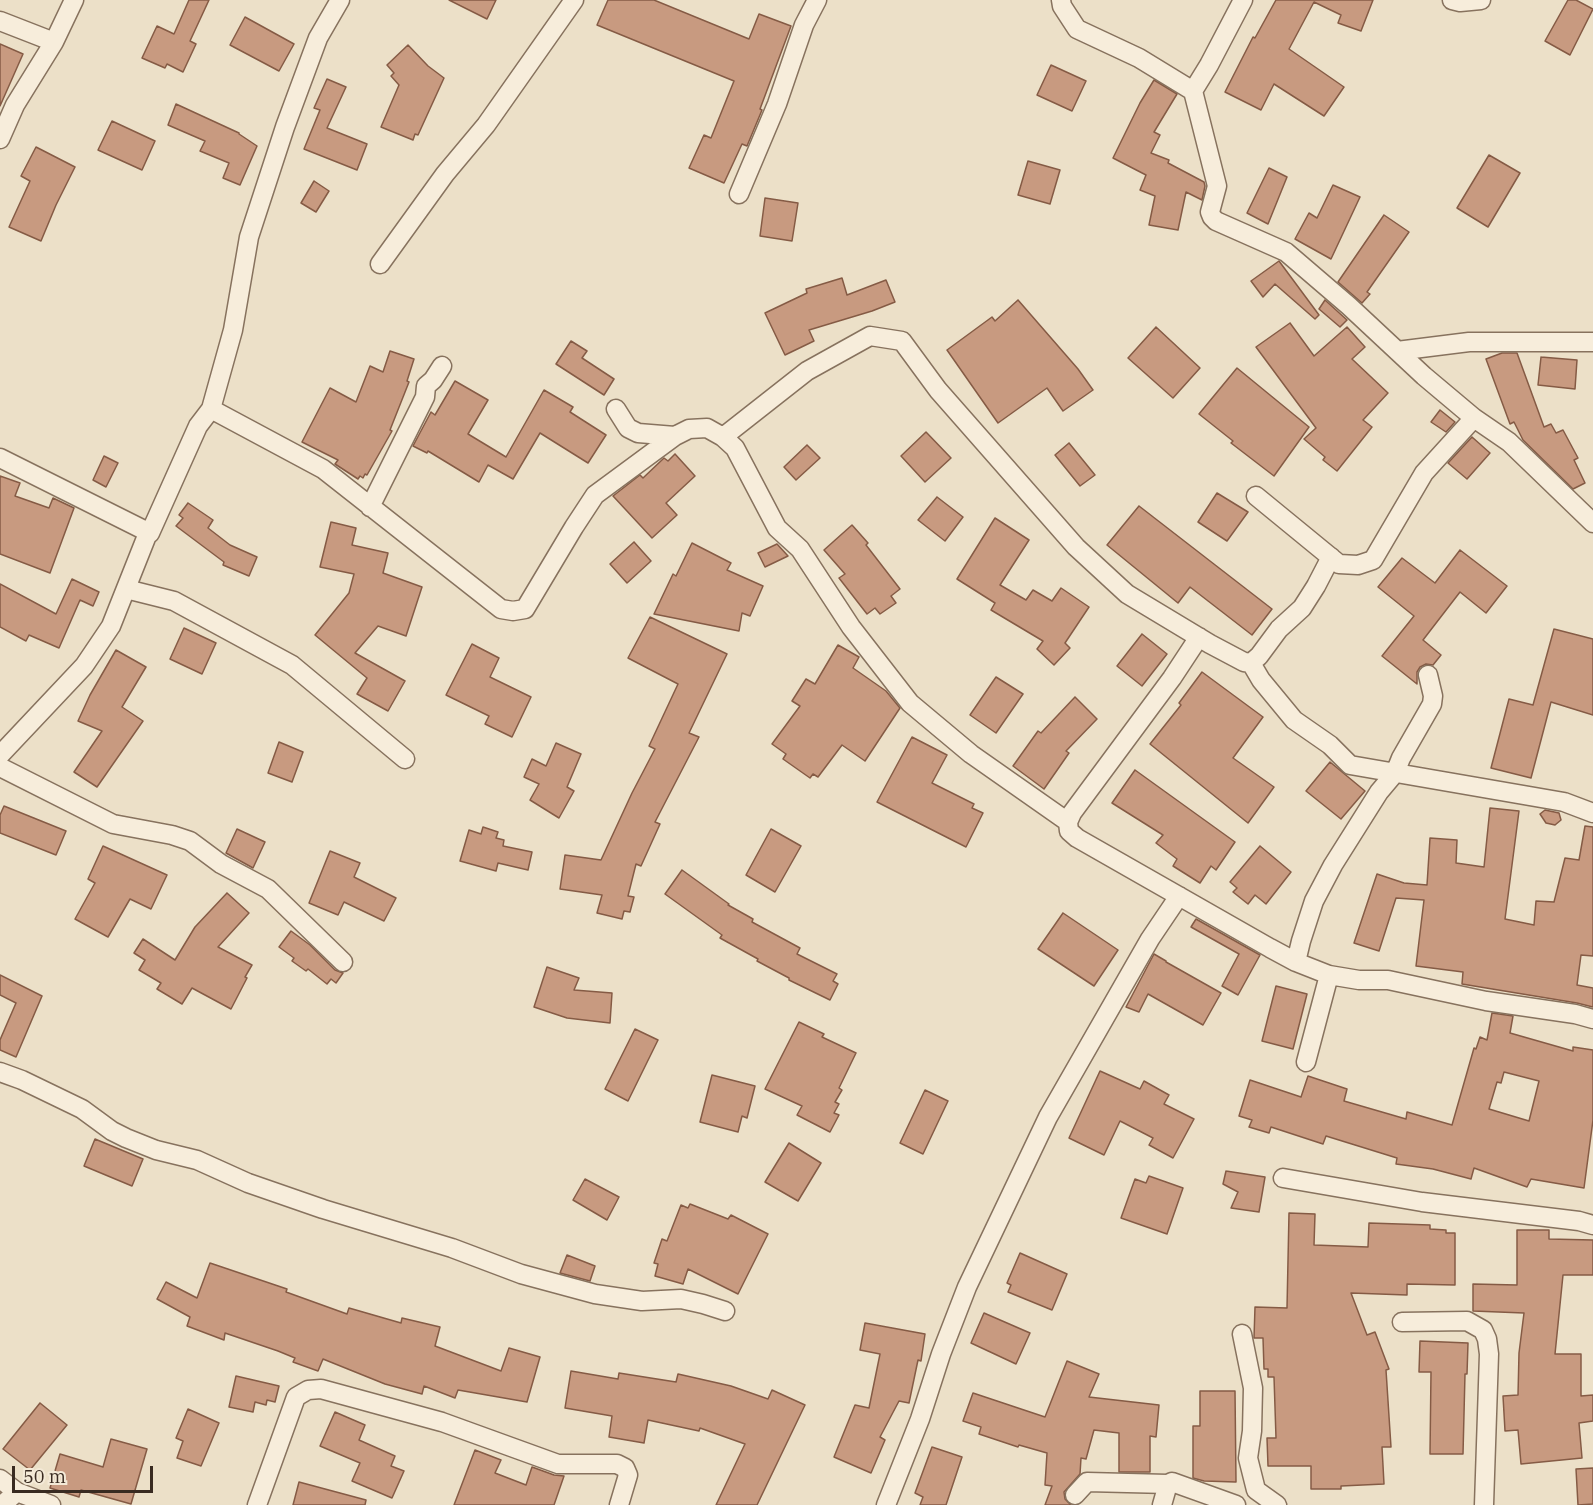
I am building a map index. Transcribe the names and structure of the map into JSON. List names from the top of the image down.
{
  "scale_bar": "50 m"
}
